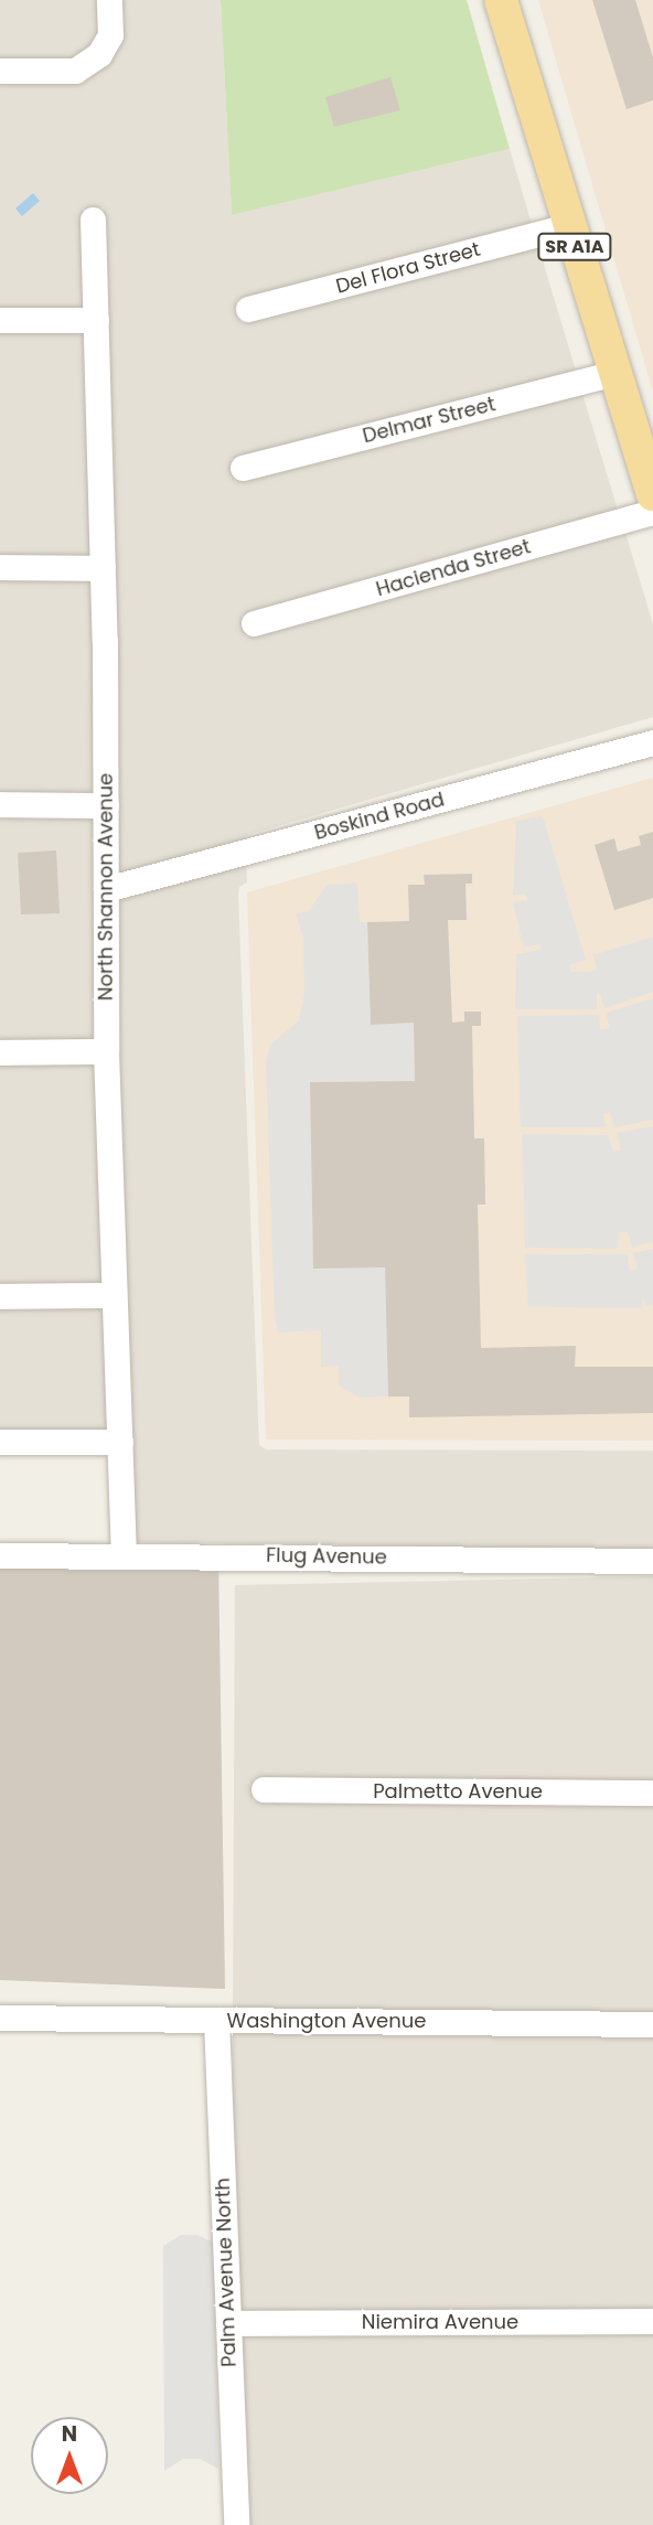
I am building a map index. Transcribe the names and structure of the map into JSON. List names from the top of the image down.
{
  "streets": {
    "main road": ["SR A1A"],
    "street": [
      "Del Flora Street",
      "Delmar Street",
      "Hacienda Street",
      "Boskind Road",
      "North Shannon Avenue",
      "Flug Avenue",
      "Palmetto Avenue",
      "Washington Avenue",
      "Palm Avenue North",
      "Niemira Avenue"
    ]
  },
  "crossings": [
    ["SR A1A", "Del Flora Street"],
    ["SR A1A", "Delmar Street"],
    ["Boskind Road", "North Shannon Avenue"],
    ["North Shannon Avenue", "Flug Avenue"],
    ["Washington Avenue", "Palm Avenue North"],
    ["Palm Avenue North", "Niemira Avenue"]
  ],
  "north": "top"
}
